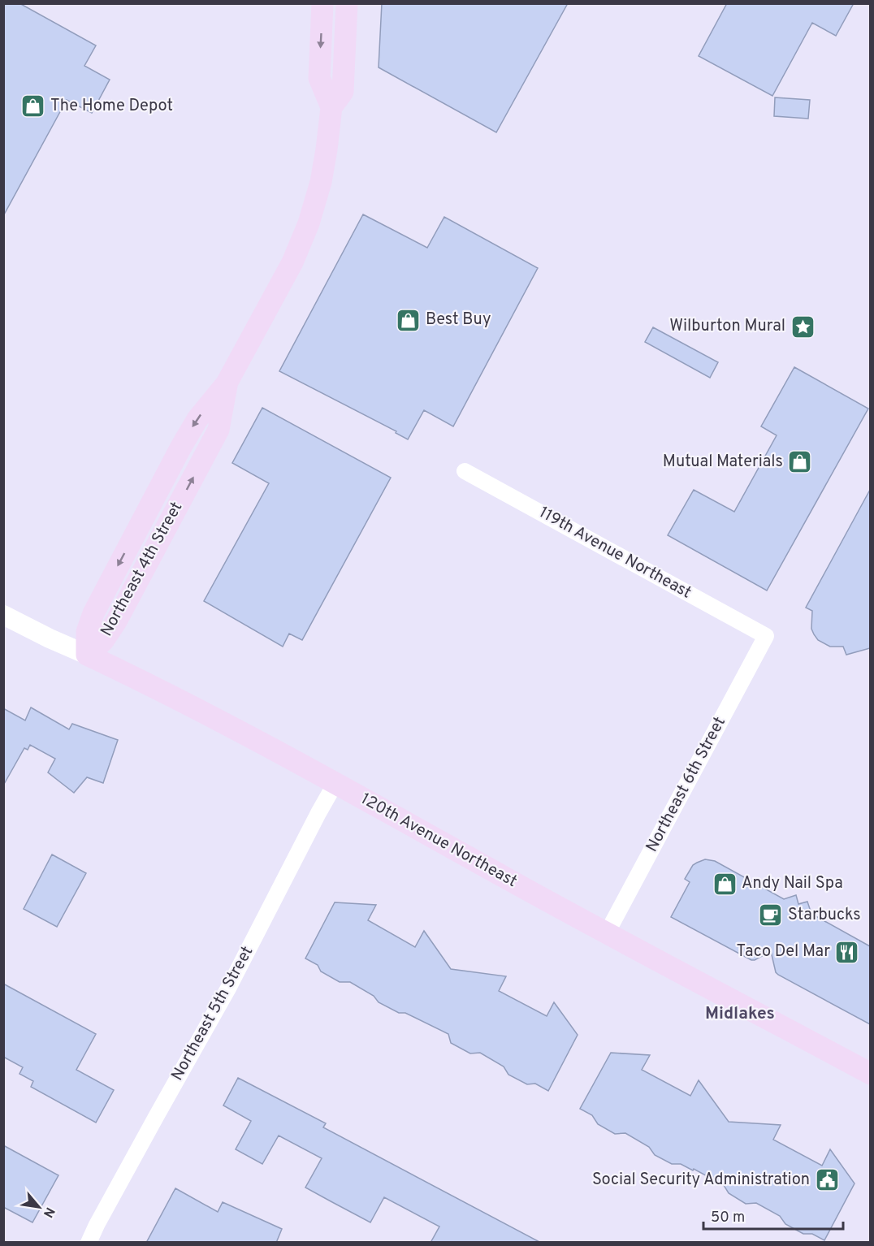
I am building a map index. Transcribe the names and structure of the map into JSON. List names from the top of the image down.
{
  "streets": {
    "main road": ["Northeast 4th Street", "120th Avenue Northeast"],
    "street": ["119th Avenue Northeast", "Northeast 6th Street", "Northeast 5th Street"]
  },
  "crossings": [
    ["119th Avenue Northeast", "Northeast 6th Street"],
    ["Northeast 4th Street", "120th Avenue Northeast"],
    ["Northeast 6th Street", "120th Avenue Northeast"],
    ["120th Avenue Northeast", "Northeast 5th Street"]
  ],
  "districts": ["Midlakes"],
  "places": {
    "shop": [
      "The Home Depot",
      "Best Buy",
      "Mutual Materials",
      "Andy Nail Spa"
    ],
    "place": ["Wilburton Mural"],
    "cafe": ["Starbucks"],
    "restaurant": ["Taco Del Mar"],
    "public building": ["Social Security Administration"]
  },
  "scale_bar": "50 m",
  "north": "bottom right"
}
